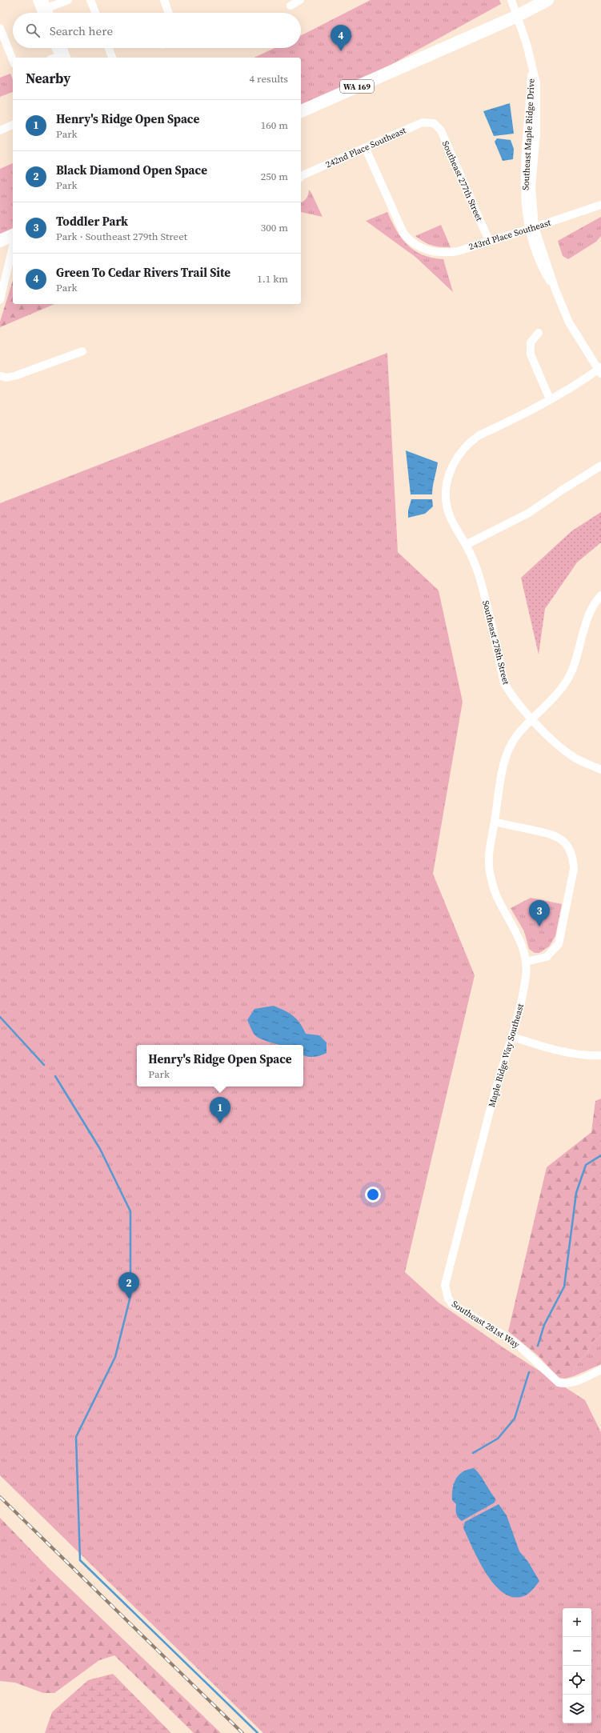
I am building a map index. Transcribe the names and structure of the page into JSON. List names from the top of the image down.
{
  "streets": {
    "main road": ["WA 169"],
    "street": [
      "Southeast Maple Ridge Drive",
      "242nd Place Southeast",
      "Southeast 277th Street",
      "243rd Place Southeast",
      "Southeast 278th Street",
      "Maple Ridge Way Southeast",
      "Southeast 281st Way"
    ]
  },
  "crossings": [
    ["WA 169", "Southeast Maple Ridge Drive"],
    ["Southeast Maple Ridge Drive", "243rd Place Southeast"],
    ["242nd Place Southeast", "Southeast 277th Street"],
    ["242nd Place Southeast", "243rd Place Southeast"],
    ["Southeast 277th Street", "243rd Place Southeast"],
    ["Southeast 278th Street", "Maple Ridge Way Southeast"],
    ["Maple Ridge Way Southeast", "Southeast 281st Way"]
  ],
  "page": {
    "search": "Search here",
    "pins": [
      "4",
      "3",
      "1",
      "2"
    ],
    "heading": ["Nearby", "4 results"],
    "list": [
      {
        "mark": "1",
        "name": "Henry's Ridge Open Space",
        "note": "Park",
        "value": "160 m"
      },
      {
        "mark": "2",
        "name": "Black Diamond Open Space",
        "note": "Park",
        "value": "250 m"
      },
      {
        "mark": "3",
        "name": "Toddler Park",
        "note": "Park · Southeast 279th Street",
        "value": "300 m"
      },
      {
        "mark": "4",
        "name": "Green To Cedar Rivers Trail Site",
        "note": "Park",
        "value": "1.1 km"
      }
    ],
    "popup": ["Henry's Ridge Open Space", "Park"],
    "map_buttons": ["+", "−"]
  }
}
